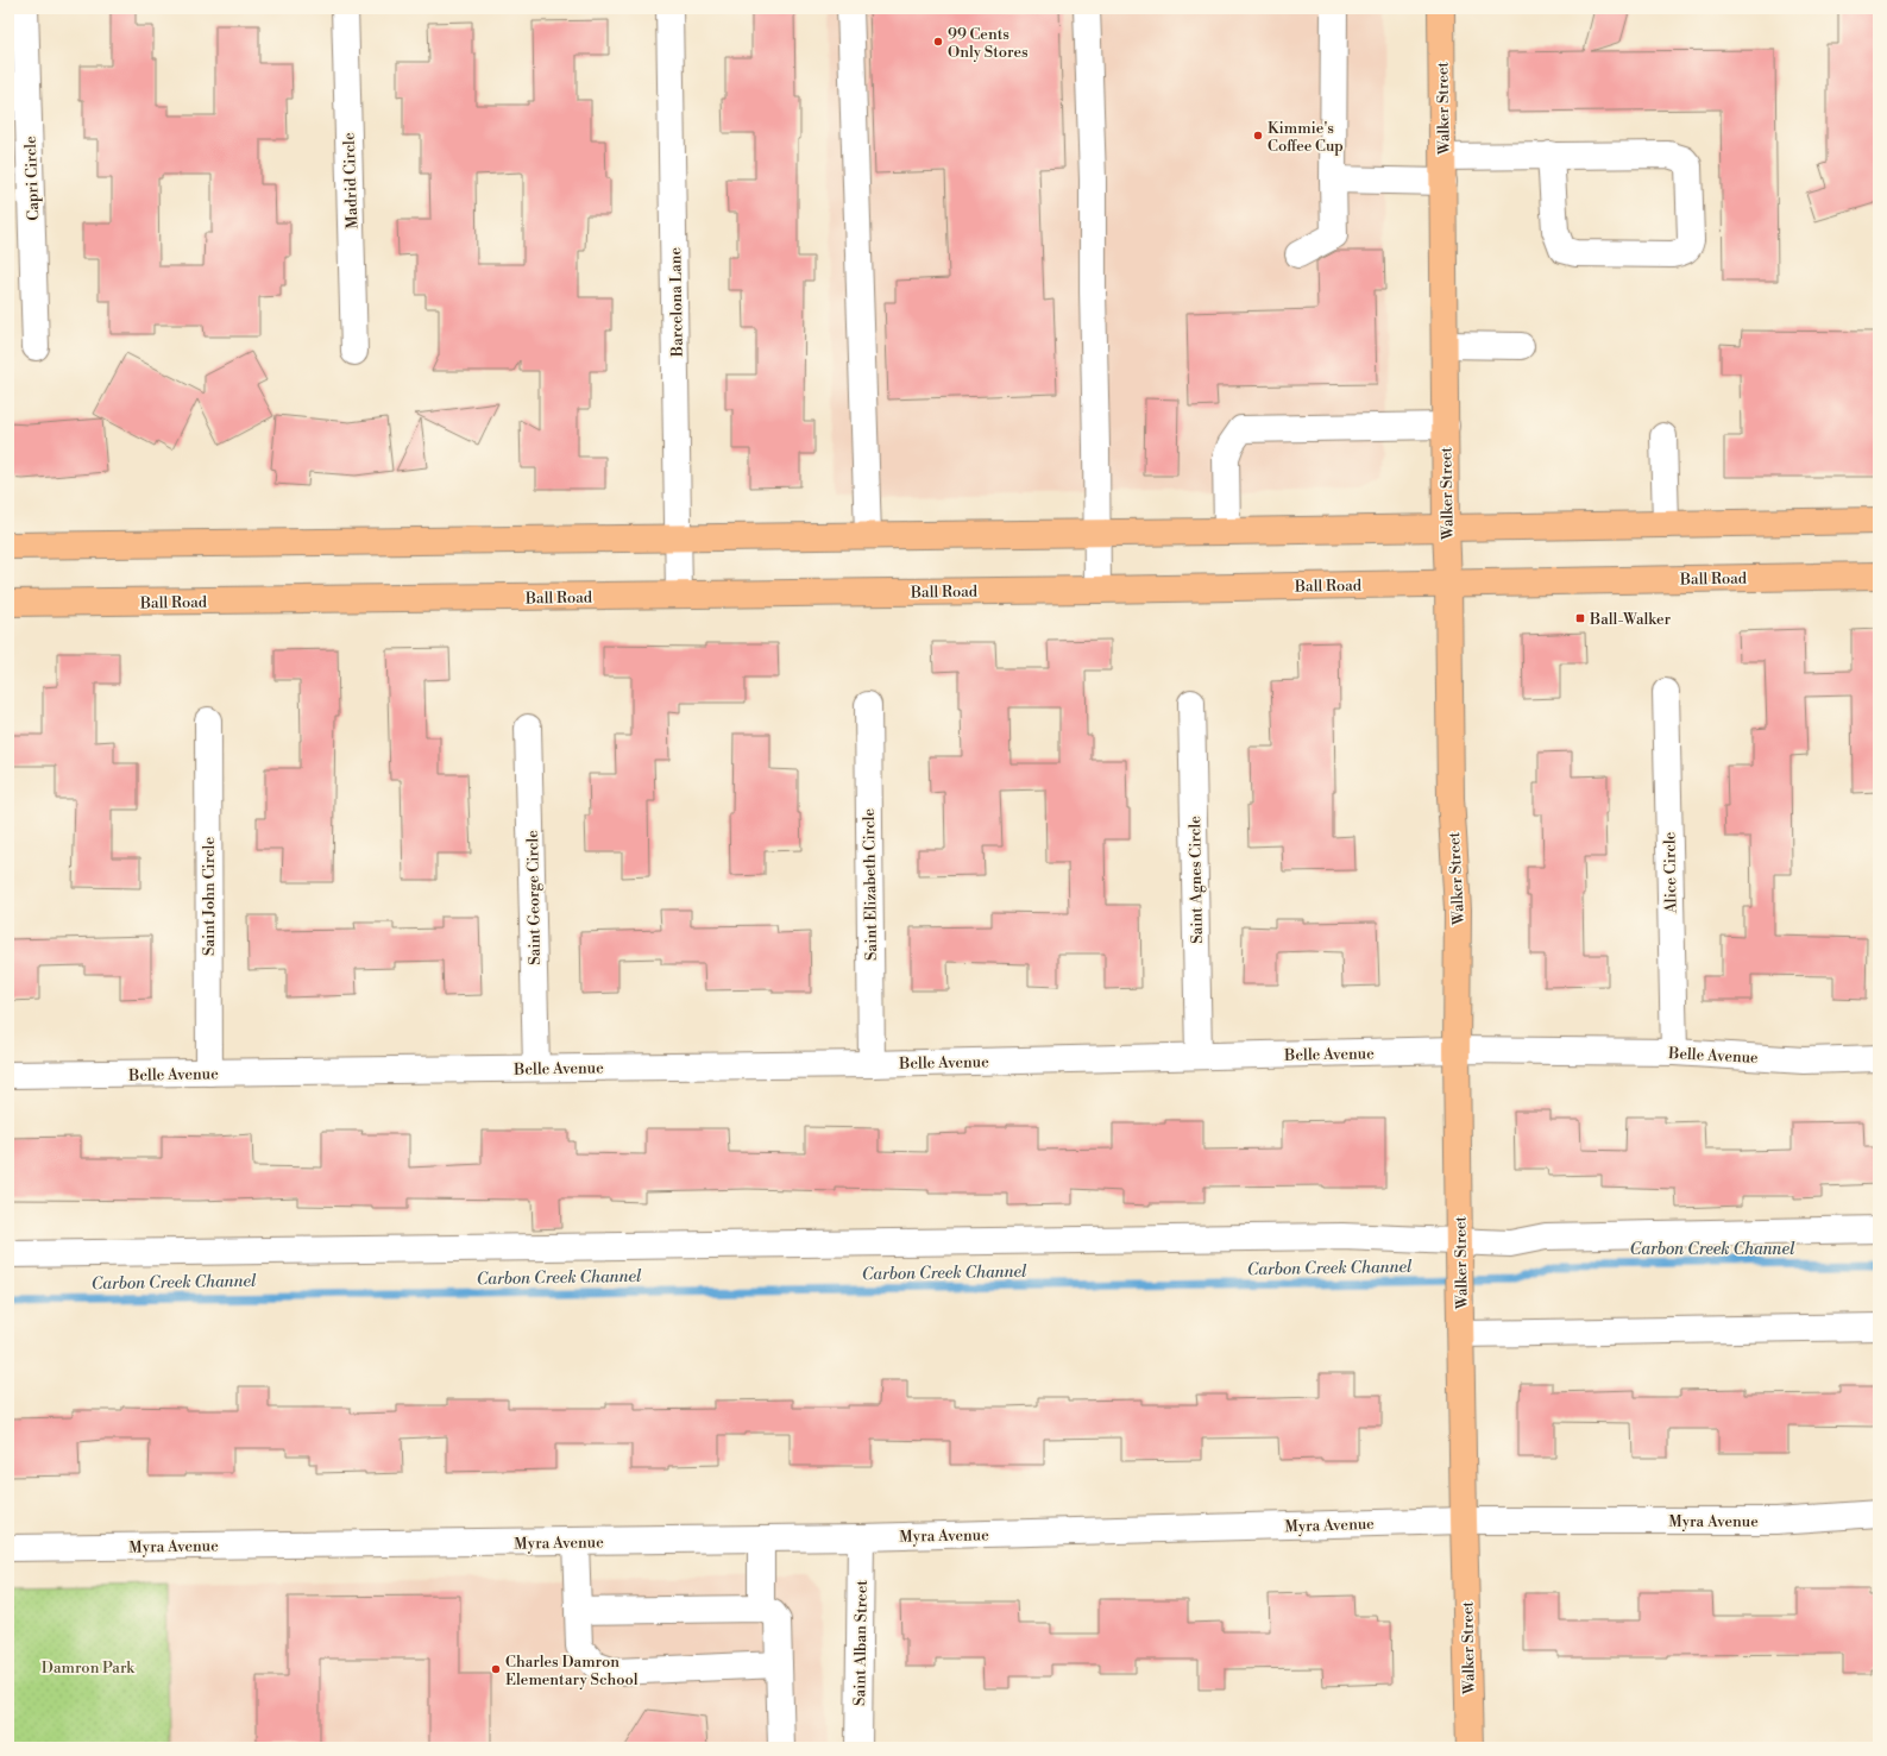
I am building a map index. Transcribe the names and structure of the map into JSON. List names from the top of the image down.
{
  "streets": {
    "main road": ["Walker Street", "Ball Road"],
    "street": [
      "Capri Circle",
      "Madrid Circle",
      "Barcelona Lane",
      "Alice Circle",
      "Saint Agnes Circle",
      "Saint Elizabeth Circle",
      "Saint John Circle",
      "Saint George Circle",
      "Belle Avenue",
      "Myra Avenue",
      "Saint Alban Street"
    ]
  },
  "crossings": [
    ["Walker Street", "Ball Road"],
    ["Walker Street", "Belle Avenue"],
    ["Walker Street", "Myra Avenue"],
    ["Barcelona Lane", "Ball Road"],
    ["Alice Circle", "Belle Avenue"],
    ["Saint Agnes Circle", "Belle Avenue"],
    ["Saint Elizabeth Circle", "Belle Avenue"],
    ["Saint John Circle", "Belle Avenue"],
    ["Saint George Circle", "Belle Avenue"],
    ["Myra Avenue", "Saint Alban Street"]
  ],
  "water": ["Carbon Creek Channel"],
  "parks": ["Damron Park"],
  "places": {
    "other": ["99 Cents Only Stores", "Kimmie's Coffee Cup", "Charles Damron Elementary School"],
    "transit": ["Ball-Walker"]
  }
}
